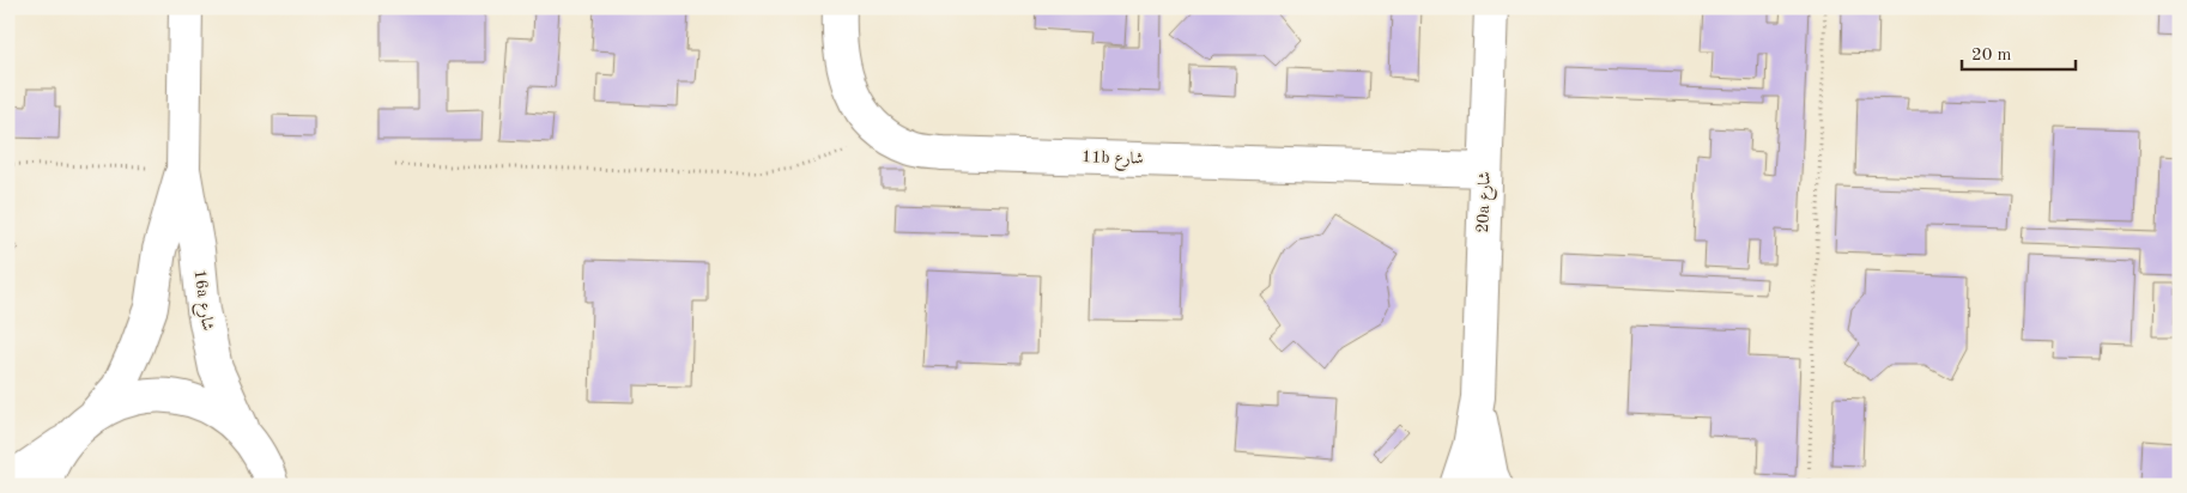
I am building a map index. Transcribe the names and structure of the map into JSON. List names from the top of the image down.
{
  "streets": {
    "street": ["11b شارع", "20a شارع", "16a شارع"]
  },
  "crossings": [
    ["11b شارع", "20a شارع"]
  ],
  "scale_bar": "20 m"
}
